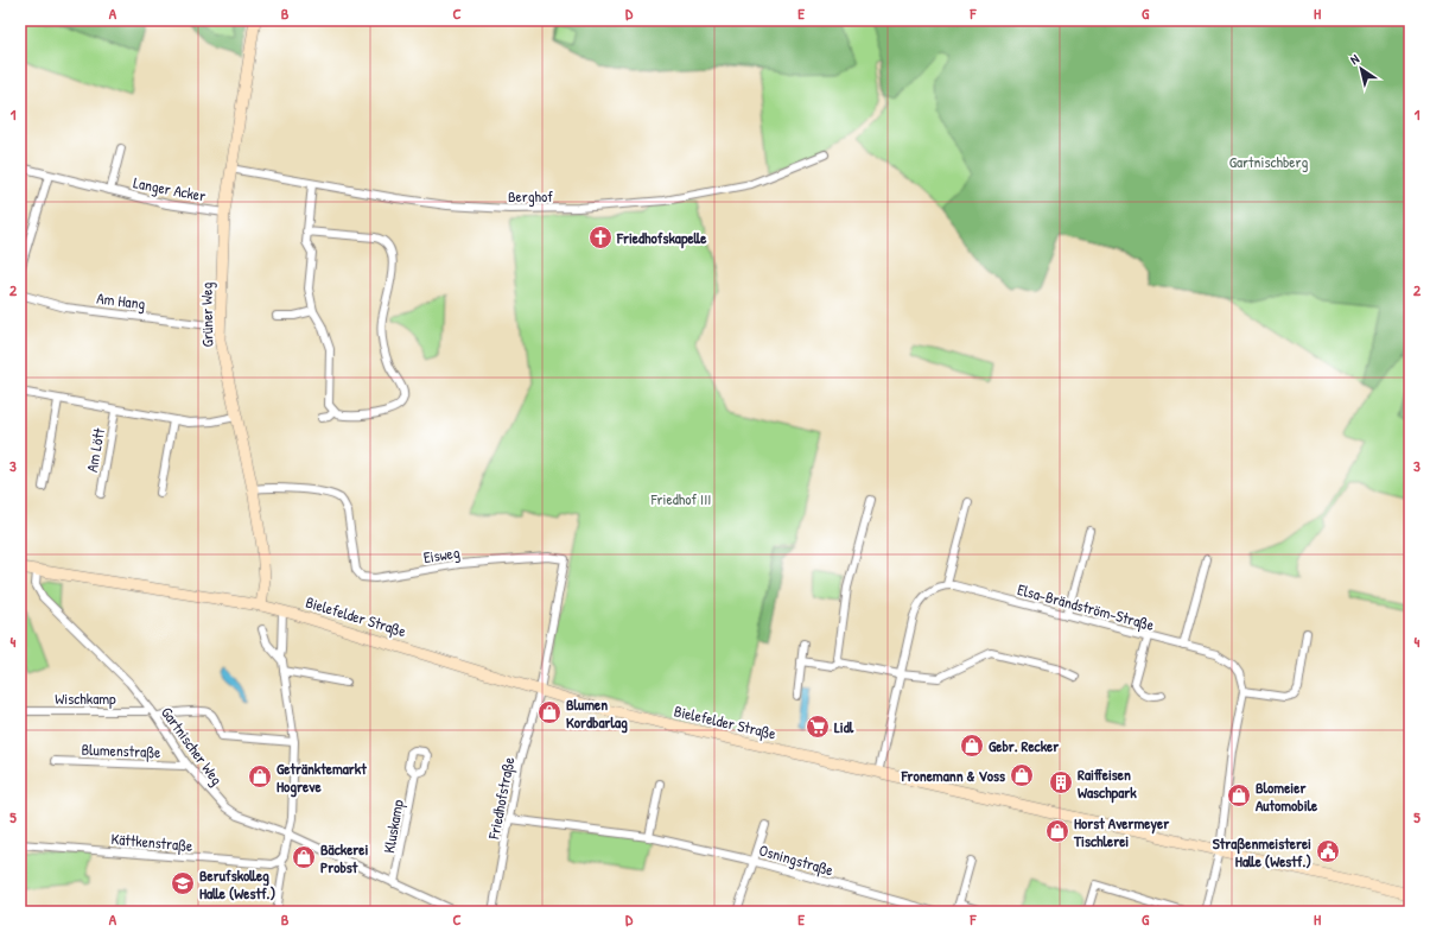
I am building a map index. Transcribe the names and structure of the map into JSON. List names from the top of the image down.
{
  "streets": {
    "street": [
      "Langer Acker",
      "Berghof",
      "Am Hang",
      "Grüner Weg",
      "Am Lött",
      "Eisweg",
      "Elsa-Brändström-Straße",
      "Bielefelder Straße",
      "Wischkamp",
      "Gartnischer Weg",
      "Blumenstraße",
      "Friedhofstraße",
      "Kluskamp",
      "Kättkenstraße",
      "Osningstraße"
    ]
  },
  "crossings": [
    ["Langer Acker", "Grüner Weg"],
    ["Berghof", "Grüner Weg"],
    ["Am Hang", "Grüner Weg"],
    ["Grüner Weg", "Am Lött"],
    ["Grüner Weg", "Eisweg"],
    ["Grüner Weg", "Bielefelder Straße"],
    ["Eisweg", "Bielefelder Straße"],
    ["Eisweg", "Friedhofstraße"],
    ["Bielefelder Straße", "Gartnischer Weg"],
    ["Bielefelder Straße", "Friedhofstraße"],
    ["Wischkamp", "Gartnischer Weg"],
    ["Gartnischer Weg", "Blumenstraße"],
    ["Gartnischer Weg", "Kluskamp"],
    ["Friedhofstraße", "Osningstraße"]
  ],
  "parks": ["Gartnischberg", "Friedhof III"],
  "places": {
    "church": ["Friedhofskapelle"],
    "shop": [
      "Blumen Kordbarlag",
      "Gebr. Recker",
      "Fronemann & Voss",
      "Getränktemarkt Hogreve",
      "Blomeier Automobile",
      "Horst Avermeyer Tischlerei",
      "Bäckerei Probst"
    ],
    "supermarket": ["Lidl"],
    "building": ["Raiffeisen Waschpark"],
    "public building": ["Straßenmeisterei Halle (Westf.)"],
    "school or university": ["Berufskolleg Halle (Westf.)"]
  },
  "north": "top left",
  "grid": {
    "columns": [
      "A",
      "B",
      "C",
      "D",
      "E",
      "F",
      "G",
      "H"
    ],
    "rows": [
      "1",
      "2",
      "3",
      "4",
      "5"
    ]
  }
}
